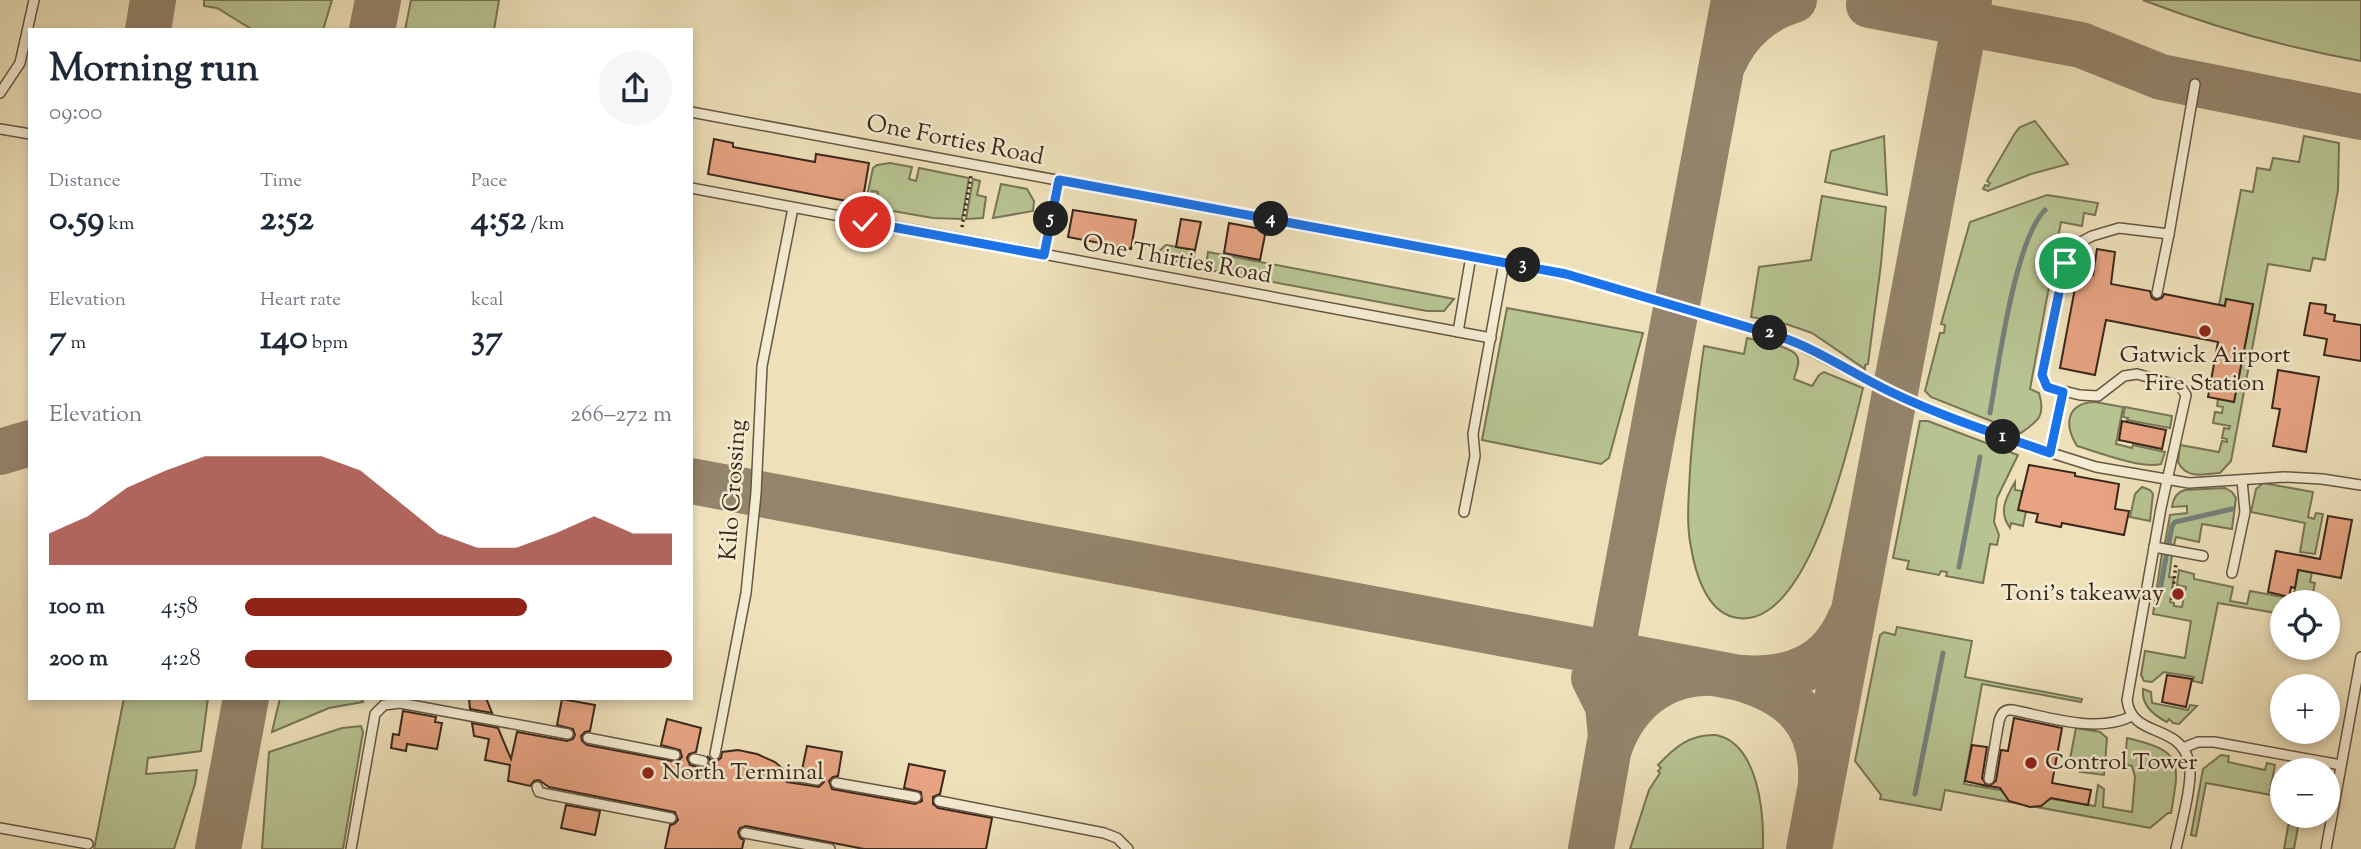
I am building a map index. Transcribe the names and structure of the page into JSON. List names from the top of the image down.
{
  "streets": {
    "lane": ["One Forties Road", "One Thirties Road", "Kilo Crossing"]
  },
  "crossings": [
    ["One Thirties Road", "Kilo Crossing"]
  ],
  "places": [
    "Gatwick Airport Fire Station",
    "Toni's takeaway",
    "Control Tower",
    "North Terminal"
  ],
  "page": {
    "heading": ["Morning run", "09:00"],
    "stats": [
      ["Distance", "0.59 km"],
      ["Time", "2:52"],
      ["Pace", "4:52 /km"],
      ["Elevation", "7 m"],
      ["Heart rate", "140 bpm"],
      ["kcal", "37"]
    ],
    "pins": [
      "4",
      "5",
      "3",
      "2",
      "1"
    ],
    "chart": ["Elevation", "266–272 m"],
    "list": [
      {
        "name": "100 m",
        "note": "4:58"
      },
      {
        "name": "200 m",
        "note": "4:28"
      }
    ],
    "map_buttons": ["+", "−"]
  }
}
